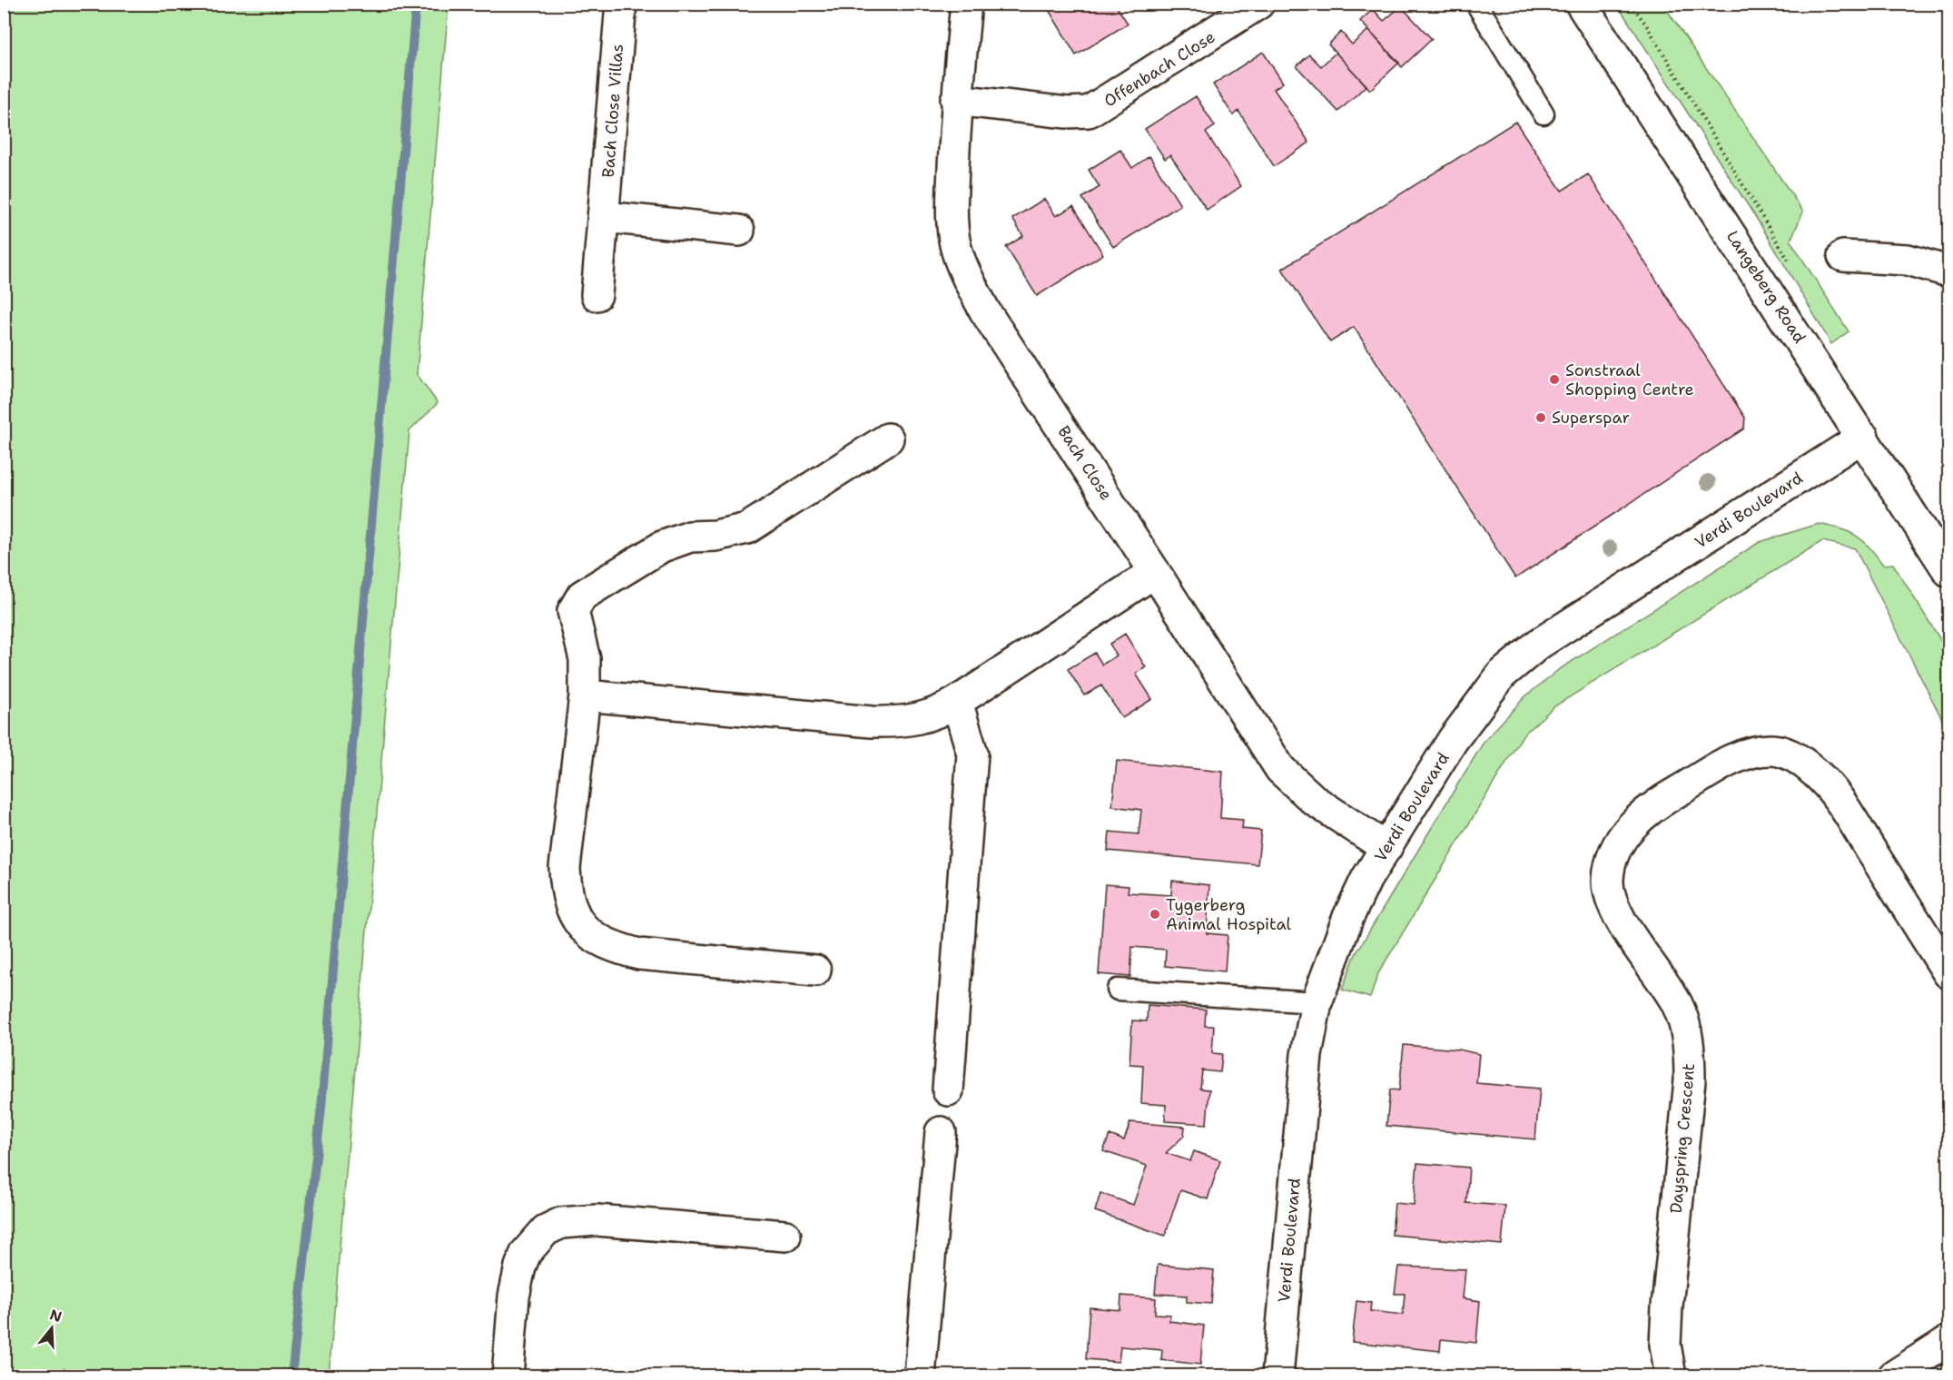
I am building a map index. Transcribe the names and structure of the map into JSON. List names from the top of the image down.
{
  "streets": {
    "street": [
      "Offenbach Close",
      "Bach Close Villas",
      "Langeberg Road",
      "Bach Close",
      "Verdi Boulevard",
      "Dayspring Crescent"
    ]
  },
  "crossings": [
    ["Offenbach Close", "Bach Close"],
    ["Langeberg Road", "Verdi Boulevard"],
    ["Bach Close", "Verdi Boulevard"]
  ],
  "places": ["Sonstraal Shopping Centre", "Superspar", "Tygerberg Animal Hospital"],
  "north": "top"
}
